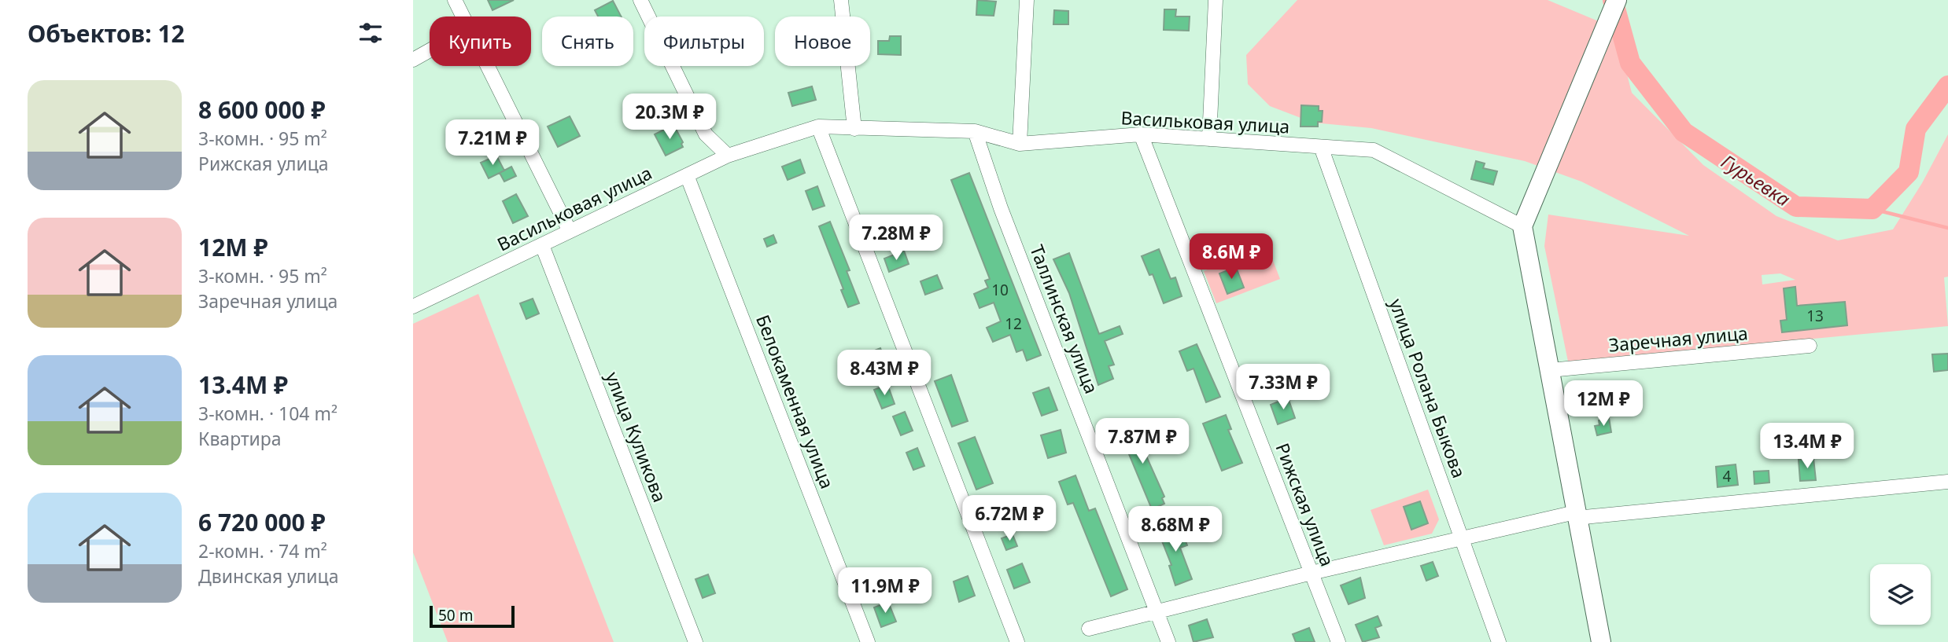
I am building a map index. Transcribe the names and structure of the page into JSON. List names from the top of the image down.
{
  "streets": {
    "street": [
      "Васильковая улица",
      "Таллинская улица",
      "Заречная улица",
      "улица Ролана Быкова",
      "Белокаменная улица",
      "улица Куликова",
      "Рижская улица"
    ]
  },
  "crossings": [
    ["Васильковая улица", "Таллинская улица"],
    ["Васильковая улица", "улица Ролана Быкова"],
    ["Васильковая улица", "Белокаменная улица"],
    ["Васильковая улица", "улица Куликова"],
    ["Васильковая улица", "Рижская улица"]
  ],
  "water": ["Гурьевка"],
  "house_numbers": [
    "10",
    "13",
    "12",
    "4"
  ],
  "scale_bar": "50 m",
  "page": {
    "heading": "Объектов: 12",
    "chip": [
      "Купить",
      "Снять",
      "Фильтры",
      "Новое"
    ],
    "list": [
      {
        "name": "8 600 000 ₽",
        "note": "3-комн. · 95 m² · Рижская улица"
      },
      {
        "name": "12M ₽",
        "note": "3-комн. · 95 m² · Заречная улица"
      },
      {
        "name": "13.4M ₽",
        "note": "3-комн. · 104 m² · Квартира"
      },
      {
        "name": "6 720 000 ₽",
        "note": "2-комн. · 74 m² · Двинская улица"
      }
    ],
    "price": [
      "20.3M ₽",
      "7.21M ₽",
      "7.28M ₽",
      "8.6M ₽",
      "8.43M ₽",
      "7.33M ₽",
      "12M ₽",
      "7.87M ₽",
      "13.4M ₽",
      "6.72M ₽",
      "8.68M ₽",
      "11.9M ₽"
    ],
    "scale": "50 m"
  }
}
